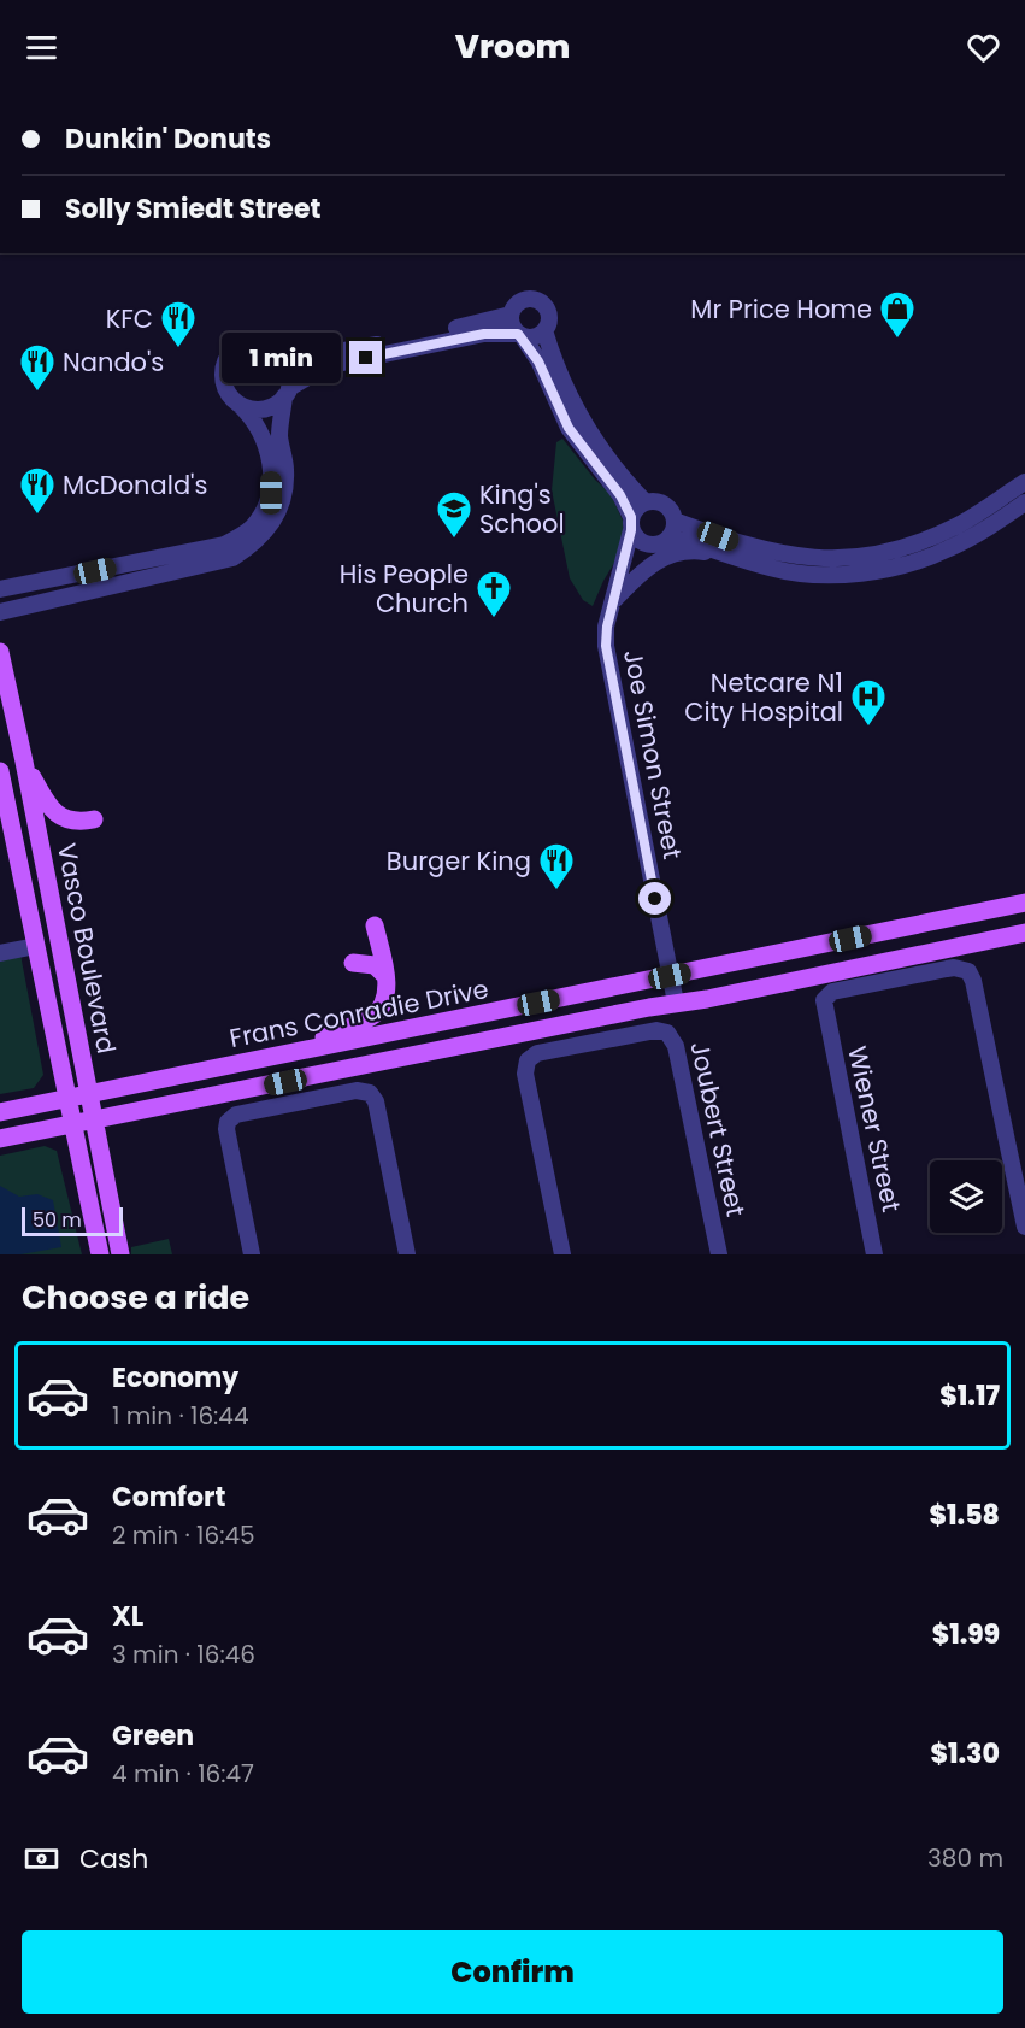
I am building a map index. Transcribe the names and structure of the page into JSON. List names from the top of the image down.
{
  "streets": {
    "main road": ["Vasco Boulevard", "Frans Conradie Drive"],
    "street": ["Joe Simon Street", "Joubert Street", "Wiener Street"]
  },
  "crossings": [
    ["Joe Simon Street", "Frans Conradie Drive"],
    ["Vasco Boulevard", "Frans Conradie Drive"]
  ],
  "places": {
    "shop": ["Mr Price Home"],
    "restaurant": [
      "KFC",
      "Nando's",
      "McDonald's",
      "Burger King"
    ],
    "school or university": ["King's School"],
    "church": ["His People Church"],
    "hospital": ["Netcare N1 City Hospital"]
  },
  "scale_bar": "50 m",
  "page": {
    "header": "Vroom",
    "banner": ["Dunkin' Donuts", "Solly Smiedt Street"],
    "bubble": "1 min",
    "scale": "50 m",
    "heading": "Choose a ride",
    "list": [
      {
        "name": "Economy",
        "note": "1 min · 16:44",
        "value": "$1.17"
      },
      {
        "name": "Comfort",
        "note": "2 min · 16:45",
        "value": "$1.58"
      },
      {
        "name": "XL",
        "note": "3 min · 16:46",
        "value": "$1.99"
      },
      {
        "name": "Green",
        "note": "4 min · 16:47",
        "value": "$1.30"
      }
    ],
    "pay": ["Cash", "380 m"],
    "buttons": "Confirm"
  }
}
